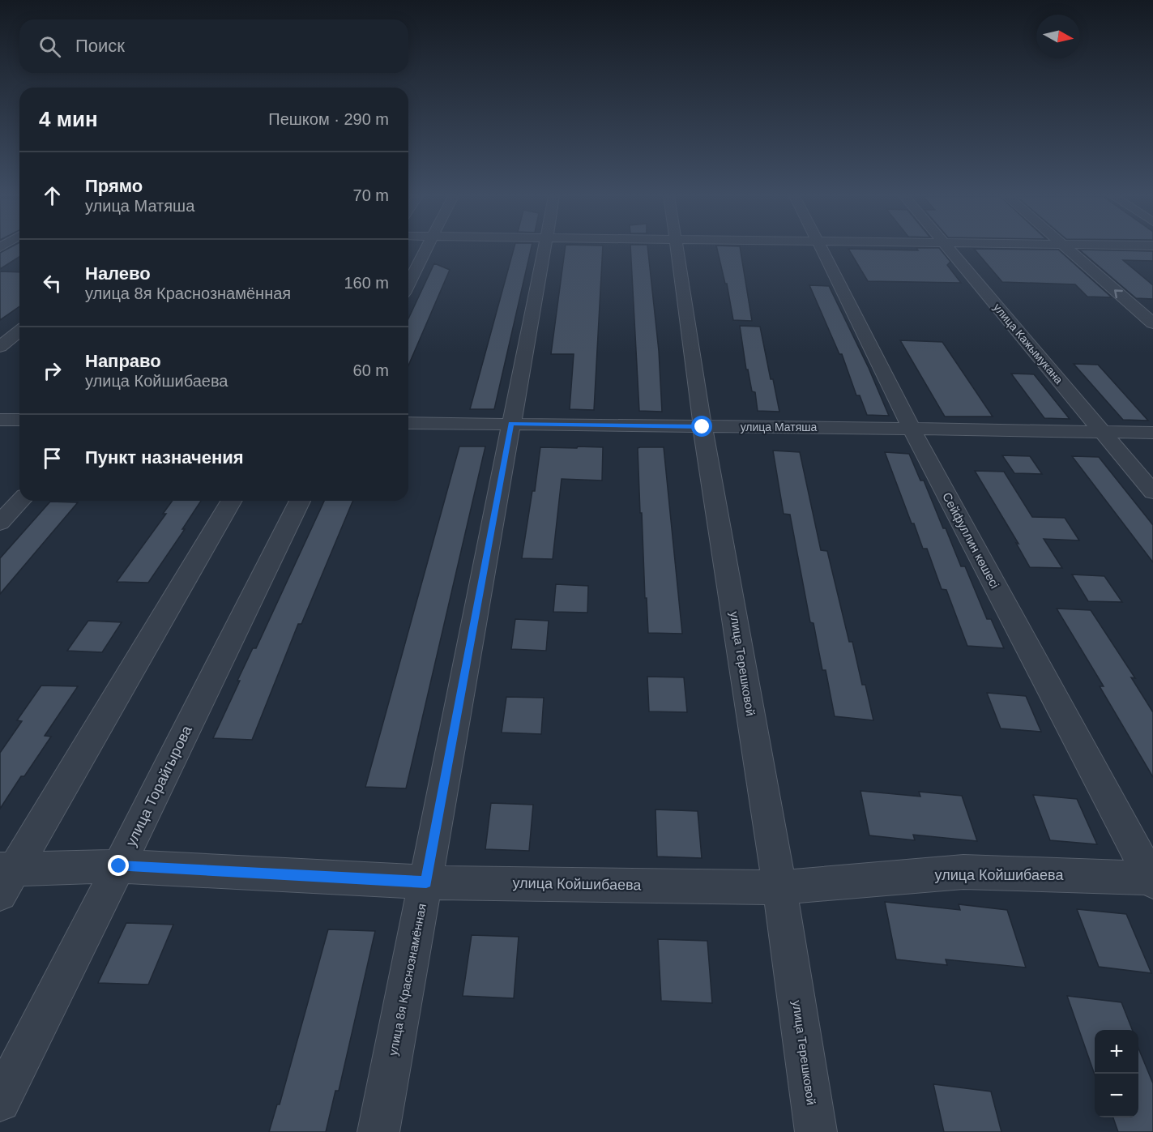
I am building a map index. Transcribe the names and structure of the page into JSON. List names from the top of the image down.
{
  "streets": {
    "street": [
      "улица Кажымукана",
      "улица Матяша",
      "Сейфуллин көшесі",
      "улица Терешковой",
      "улица Торайгырова",
      "улица Койшибаева",
      "улица 8я Краснознамённая"
    ]
  },
  "crossings": [
    ["улица Кажымукана", "улица Матяша"],
    ["улица Матяша", "Сейфуллин көшесі"],
    ["улица Матяша", "улица Терешковой"],
    ["улица Матяша", "улица 8я Краснознамённая"],
    ["Сейфуллин көшесі", "улица Койшибаева"],
    ["улица Терешковой", "улица Койшибаева"],
    ["улица Торайгырова", "улица Койшибаева"],
    ["улица Койшибаева", "улица 8я Краснознамённая"]
  ],
  "north": "right",
  "page": {
    "search": "Поиск",
    "heading": ["4 мин", "Пешком · 290 m"],
    "list": [
      ["Прямо", "улица Матяша", "70 m"],
      ["Налево", "улица 8я Краснознамённая", "160 m"],
      ["Направо", "улица Койшибаева", "60 m"],
      "Пункт назначения"
    ],
    "map_buttons": ["+", "−"]
  }
}
